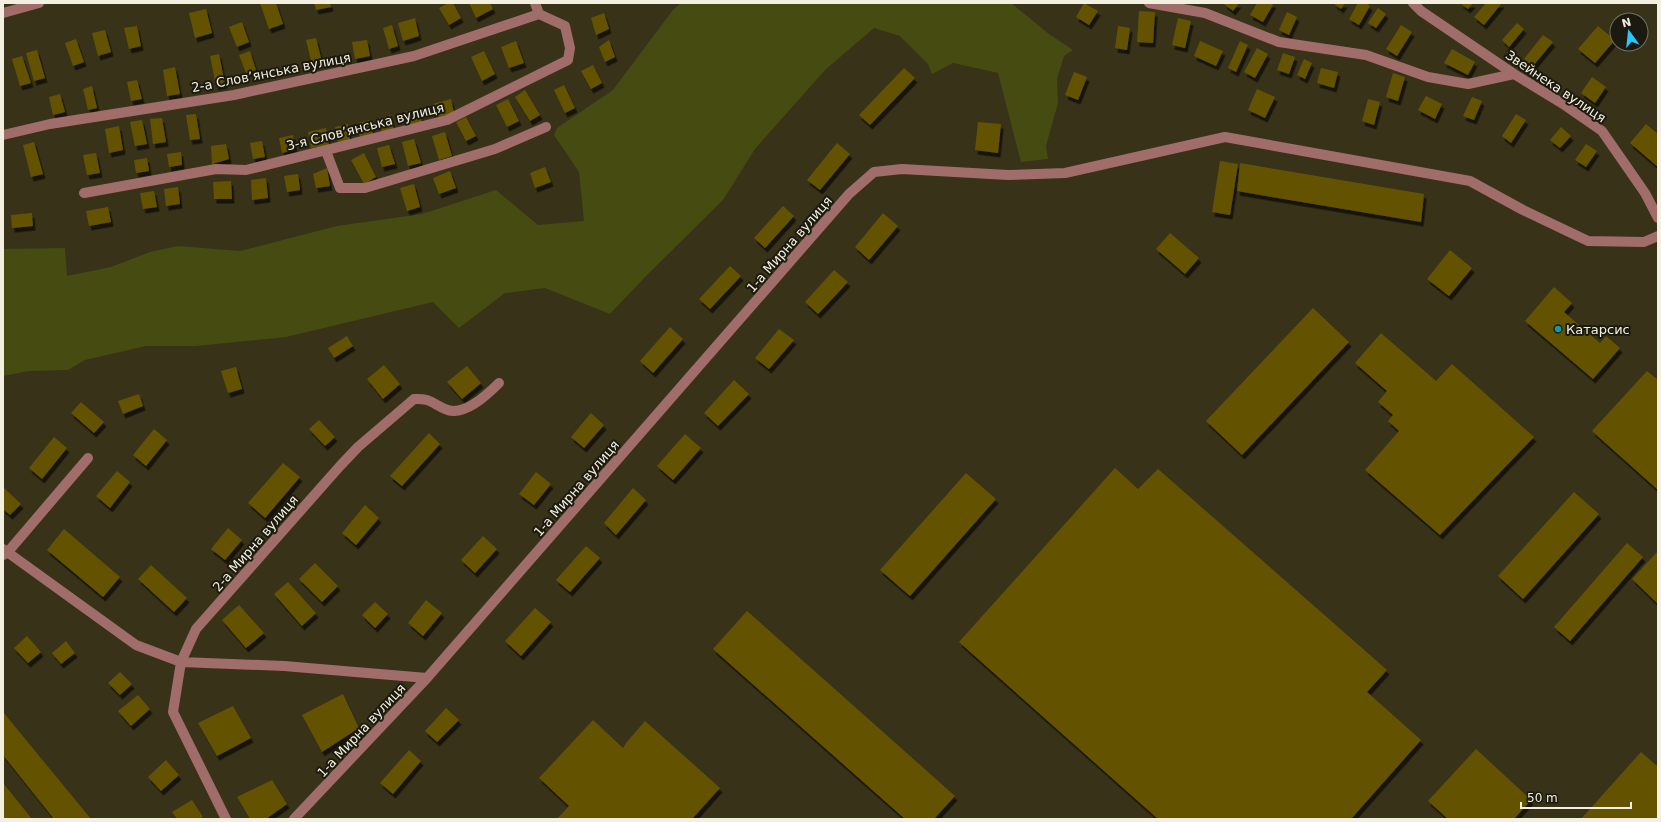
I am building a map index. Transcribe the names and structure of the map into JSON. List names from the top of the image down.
{
  "streets": {
    "street": [
      "2-а Слов’янська вулиця",
      "Звейнека вулиця",
      "3-я Слов’янська вулиця",
      "1-а Мирна вулиця",
      "2-а Мирна вулиця"
    ]
  },
  "crossings": [
    ["2-а Слов’янська вулиця", "3-я Слов’янська вулиця"]
  ],
  "places": ["Катарсис"],
  "scale_bar": "50 m",
  "north": "top"
}
